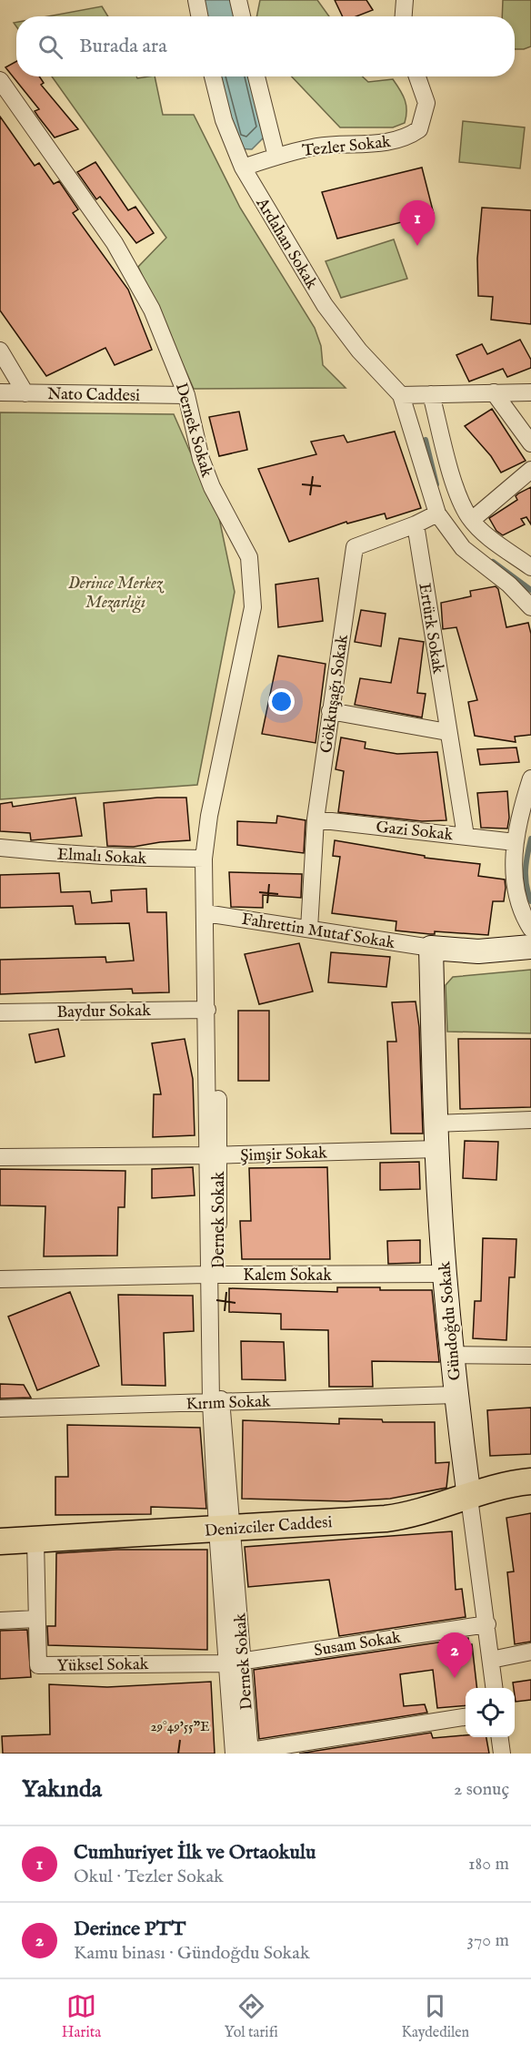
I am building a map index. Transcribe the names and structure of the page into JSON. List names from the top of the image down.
{
  "streets": {
    "main road": ["Denizciler Caddesi"],
    "street": [
      "Tezler Sokak",
      "Ardahan Sokak",
      "Nato Caddesi",
      "Dernek Sokak",
      "Ertürk Sokak",
      "Gökkuşağı Sokak",
      "Gazi Sokak",
      "Elmalı Sokak",
      "Fahrettin Mutaf Sokak",
      "Baydur Sokak",
      "Şimşir Sokak",
      "Kalem Sokak",
      "Gündoğdu Sokak",
      "Kırım Sokak",
      "Susam Sokak",
      "Yüksel Sokak"
    ]
  },
  "crossings": [
    ["Tezler Sokak", "Ardahan Sokak"],
    ["Nato Caddesi", "Dernek Sokak"],
    ["Dernek Sokak", "Elmalı Sokak"],
    ["Dernek Sokak", "Fahrettin Mutaf Sokak"],
    ["Dernek Sokak", "Baydur Sokak"],
    ["Dernek Sokak", "Şimşir Sokak"],
    ["Dernek Sokak", "Kalem Sokak"],
    ["Dernek Sokak", "Kırım Sokak"],
    ["Dernek Sokak", "Denizciler Caddesi"],
    ["Dernek Sokak", "Susam Sokak"],
    ["Dernek Sokak", "Yüksel Sokak"],
    ["Ertürk Sokak", "Gökkuşağı Sokak"],
    ["Ertürk Sokak", "Gazi Sokak"],
    ["Gökkuşağı Sokak", "Gazi Sokak"],
    ["Gökkuşağı Sokak", "Fahrettin Mutaf Sokak"],
    ["Fahrettin Mutaf Sokak", "Gündoğdu Sokak"],
    ["Şimşir Sokak", "Gündoğdu Sokak"],
    ["Kalem Sokak", "Gündoğdu Sokak"],
    ["Gündoğdu Sokak", "Kırım Sokak"],
    ["Gündoğdu Sokak", "Denizciler Caddesi"],
    ["Gündoğdu Sokak", "Susam Sokak"],
    ["Denizciler Caddesi", "Yüksel Sokak"],
    ["Susam Sokak", "Yüksel Sokak"]
  ],
  "parks": ["Derince Merkez Mezarlığı"],
  "page": {
    "search": "Burada ara",
    "pins": ["1", "2"],
    "heading": ["Yakında", "2 sonuç"],
    "list": [
      {
        "mark": "1",
        "name": "Cumhuriyet İlk ve Ortaokulu",
        "note": "Okul · Tezler Sokak",
        "value": "180 m"
      },
      {
        "mark": "2",
        "name": "Derince PTT",
        "note": "Kamu binası · Gündoğdu Sokak",
        "value": "370 m"
      }
    ],
    "nav": ["Harita", "Yol tarifi", "Kaydedilen"]
  },
  "coordinates": ["29°49'55\"E"]
}
